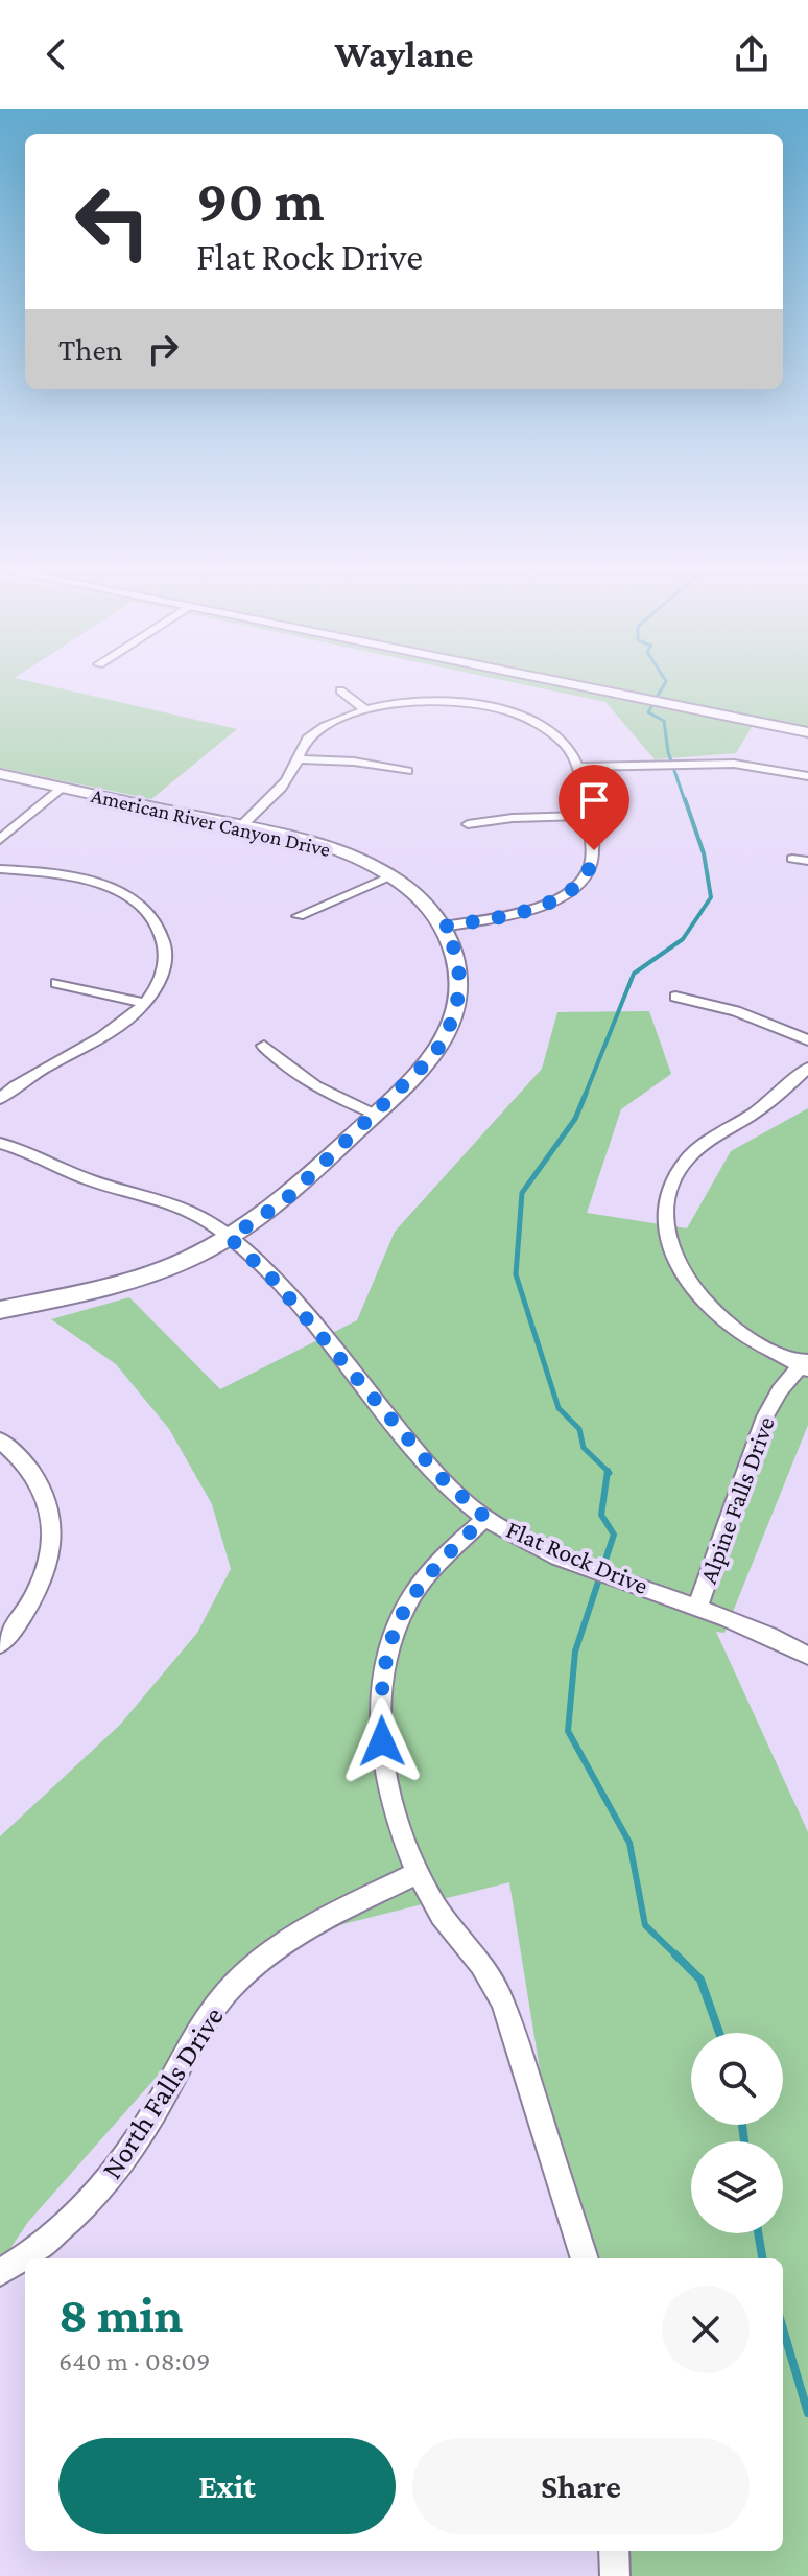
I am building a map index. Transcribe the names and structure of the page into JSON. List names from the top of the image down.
{
  "streets": {
    "street": [
      "American River Canyon Drive",
      "Alpine Falls Drive",
      "Flat Rock Drive",
      "North Falls Drive"
    ]
  },
  "crossings": [
    ["American River Canyon Drive", "Flat Rock Drive"],
    ["Alpine Falls Drive", "Flat Rock Drive"]
  ],
  "page": {
    "header": "Waylane",
    "turn": ["90 m", "Flat Rock Drive"],
    "then": "Then",
    "heading": ["8 min", "640 m · 08:09"],
    "buttons": ["Exit", "Share"]
  }
}
